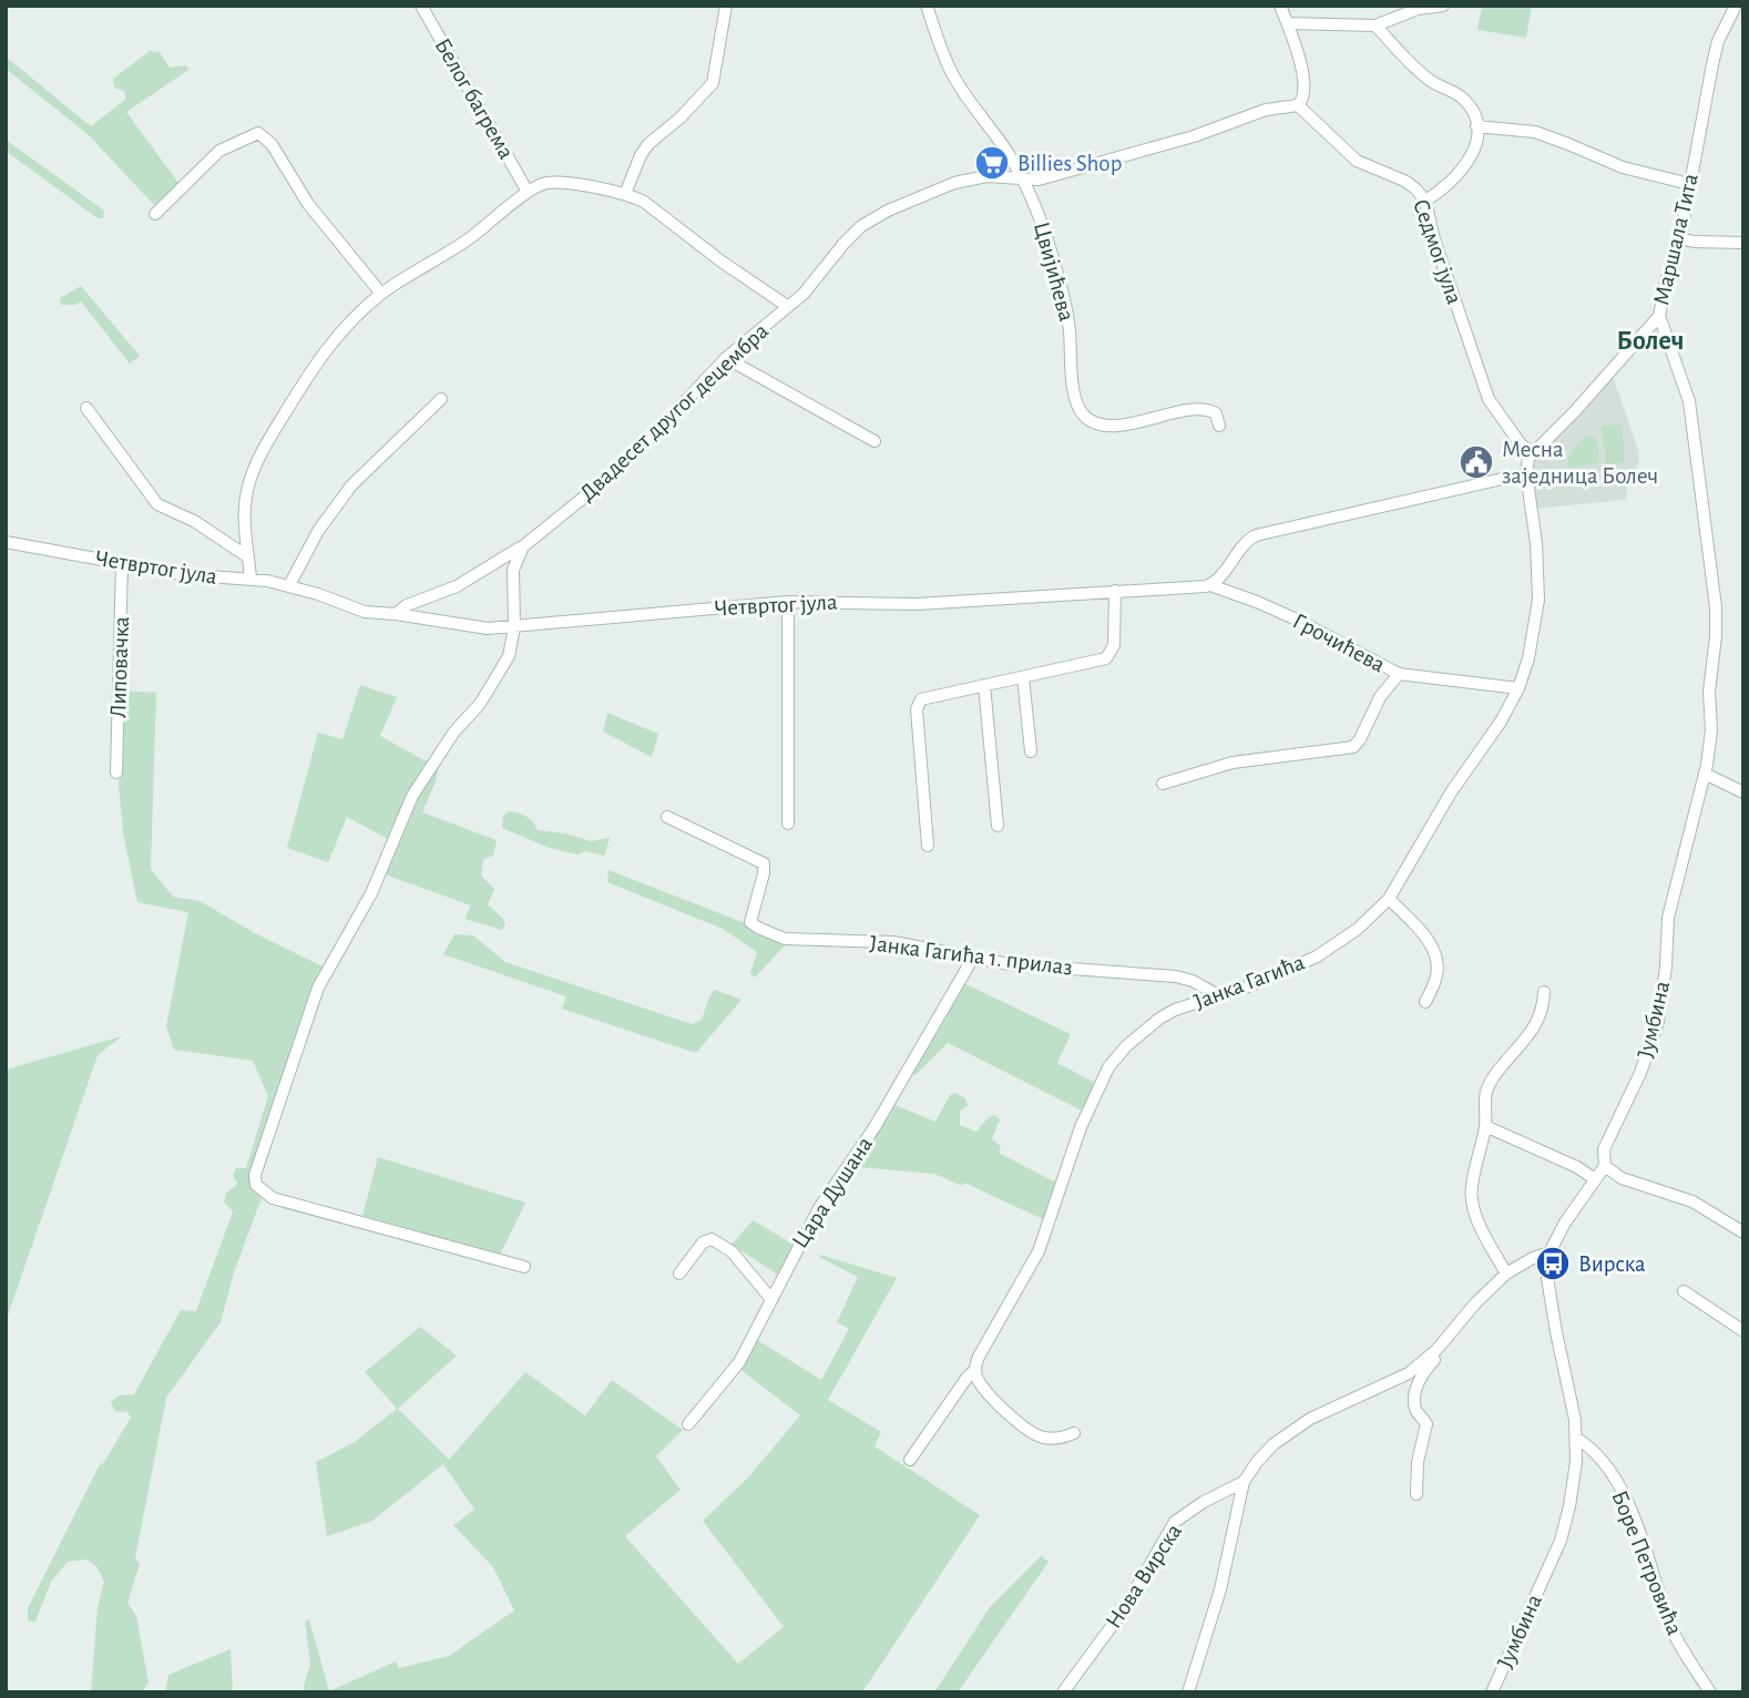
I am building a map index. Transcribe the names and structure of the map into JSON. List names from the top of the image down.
{
  "streets": {
    "street": [
      "Белог багрема",
      "Маршала Тита",
      "Седмог јула",
      "Цвијићева",
      "Двадесет другог децембра",
      "Четвртог јула",
      "Грочићева",
      "Липовачка",
      "Јанка Гагића 1. прилаз",
      "Јанка Гагића",
      "Јумбина",
      "Цара Душана",
      "Боре Петровића",
      "Нова Вирска"
    ]
  },
  "crossings": [
    ["Маршала Тита", "Седмог јула"],
    ["Маршала Тита", "Јанка Гагића"],
    ["Маршала Тита", "Јумбина"],
    ["Седмог јула", "Двадесет другог децембра"],
    ["Цвијићева", "Двадесет другог децембра"],
    ["Двадесет другог децембра", "Четвртог јула"],
    ["Четвртог јула", "Грочићева"],
    ["Четвртог јула", "Липовачка"],
    ["Грочићева", "Јанка Гагића"],
    ["Јанка Гагића 1. прилаз", "Јанка Гагића"],
    ["Јанка Гагића 1. прилаз", "Цара Душана"],
    ["Јумбина", "Боре Петровића"]
  ],
  "districts": ["Болеч"],
  "places": {
    "supermarket": ["Billies Shop"],
    "public building": ["Месна заједница Болеч"],
    "bus stop": ["Вирска"]
  }
}
